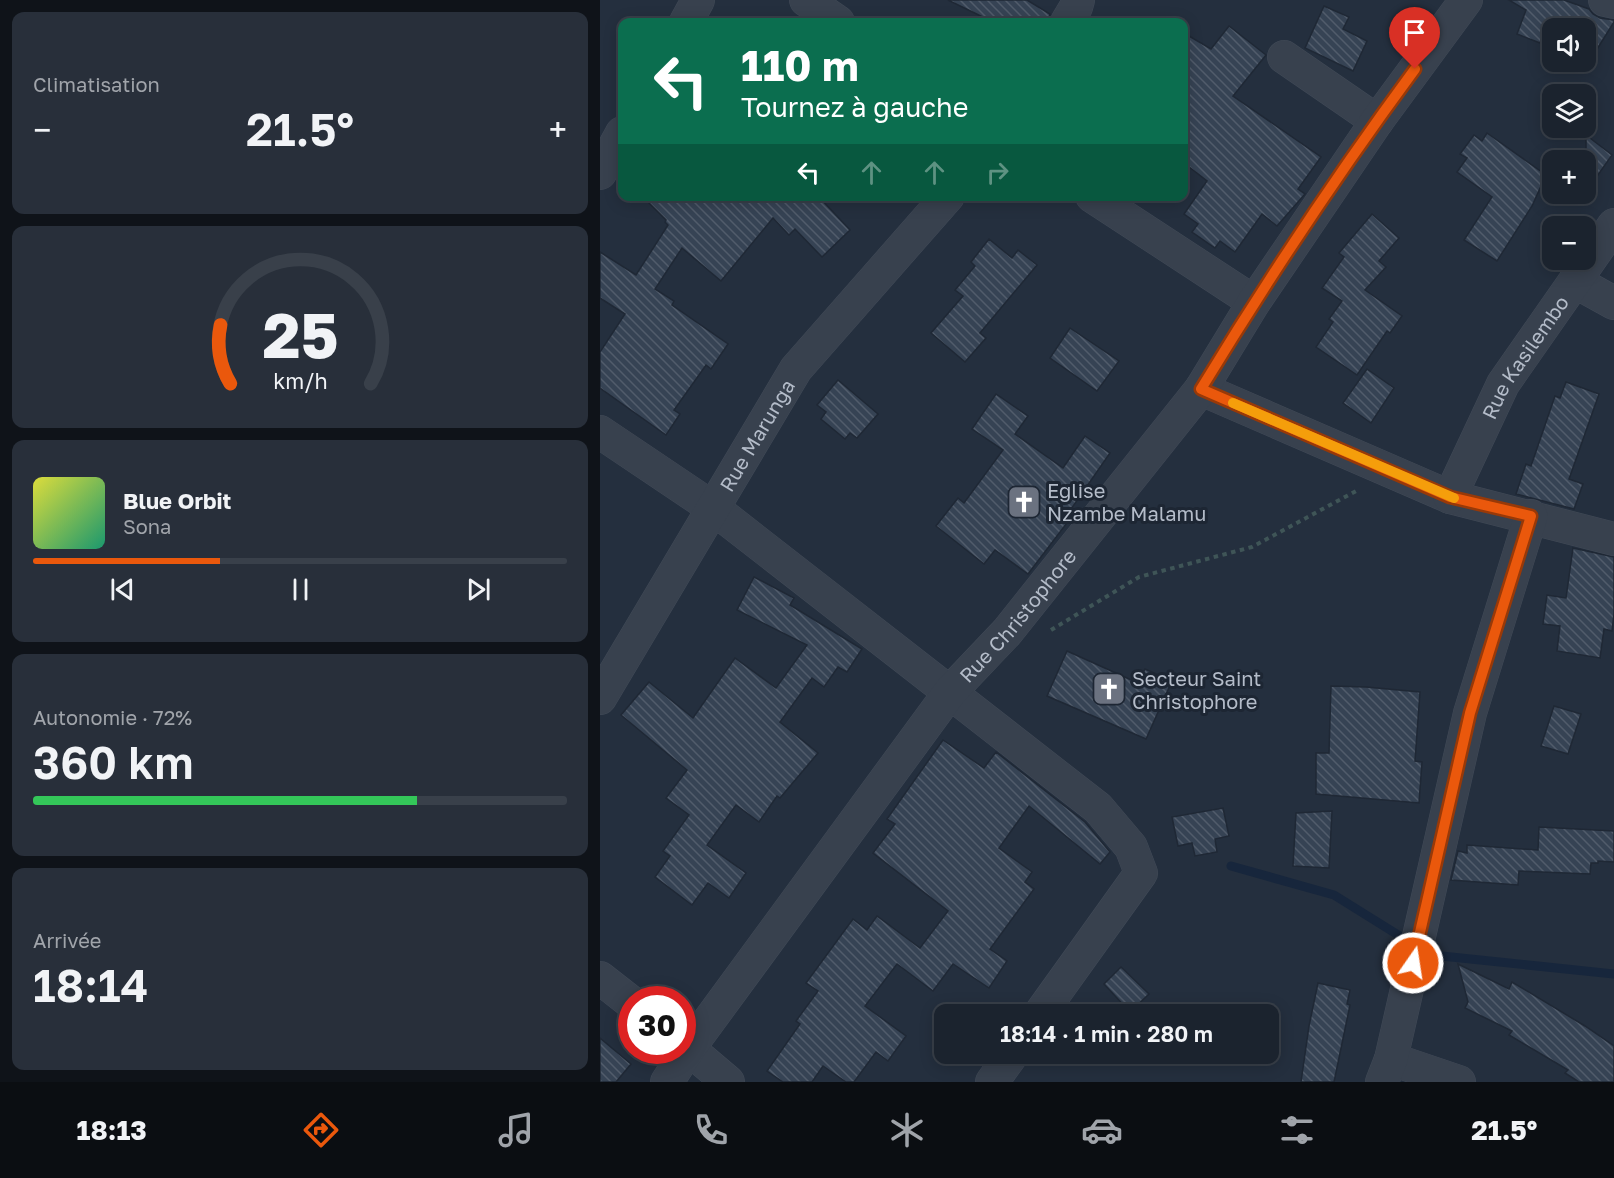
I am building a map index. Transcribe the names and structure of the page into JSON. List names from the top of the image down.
{
  "streets": {
    "street": ["Rue Kasilembo", "Rue Marunga", "Rue Christophore"]
  },
  "places": {
    "church": ["Eglise Nzambe Malamu", "Secteur Saint Christophore"]
  },
  "page": {
    "tile": [
      "Climatisation",
      ["Autonomie · 72%", "360 km"],
      ["Arrivée", "18:14"]
    ],
    "map_buttons": ["+", "−"],
    "turn": ["110 m", "Tournez à gauche"],
    "heat": ["−", "21.5°", "+"],
    "song": ["Blue Orbit", "Sona"],
    "limit": "30",
    "trip": "18:14 · 1 min · 280 m",
    "tabs": ["18:13", "21.5°"],
    "gauge": ["25", "km/h"]
  }
}
